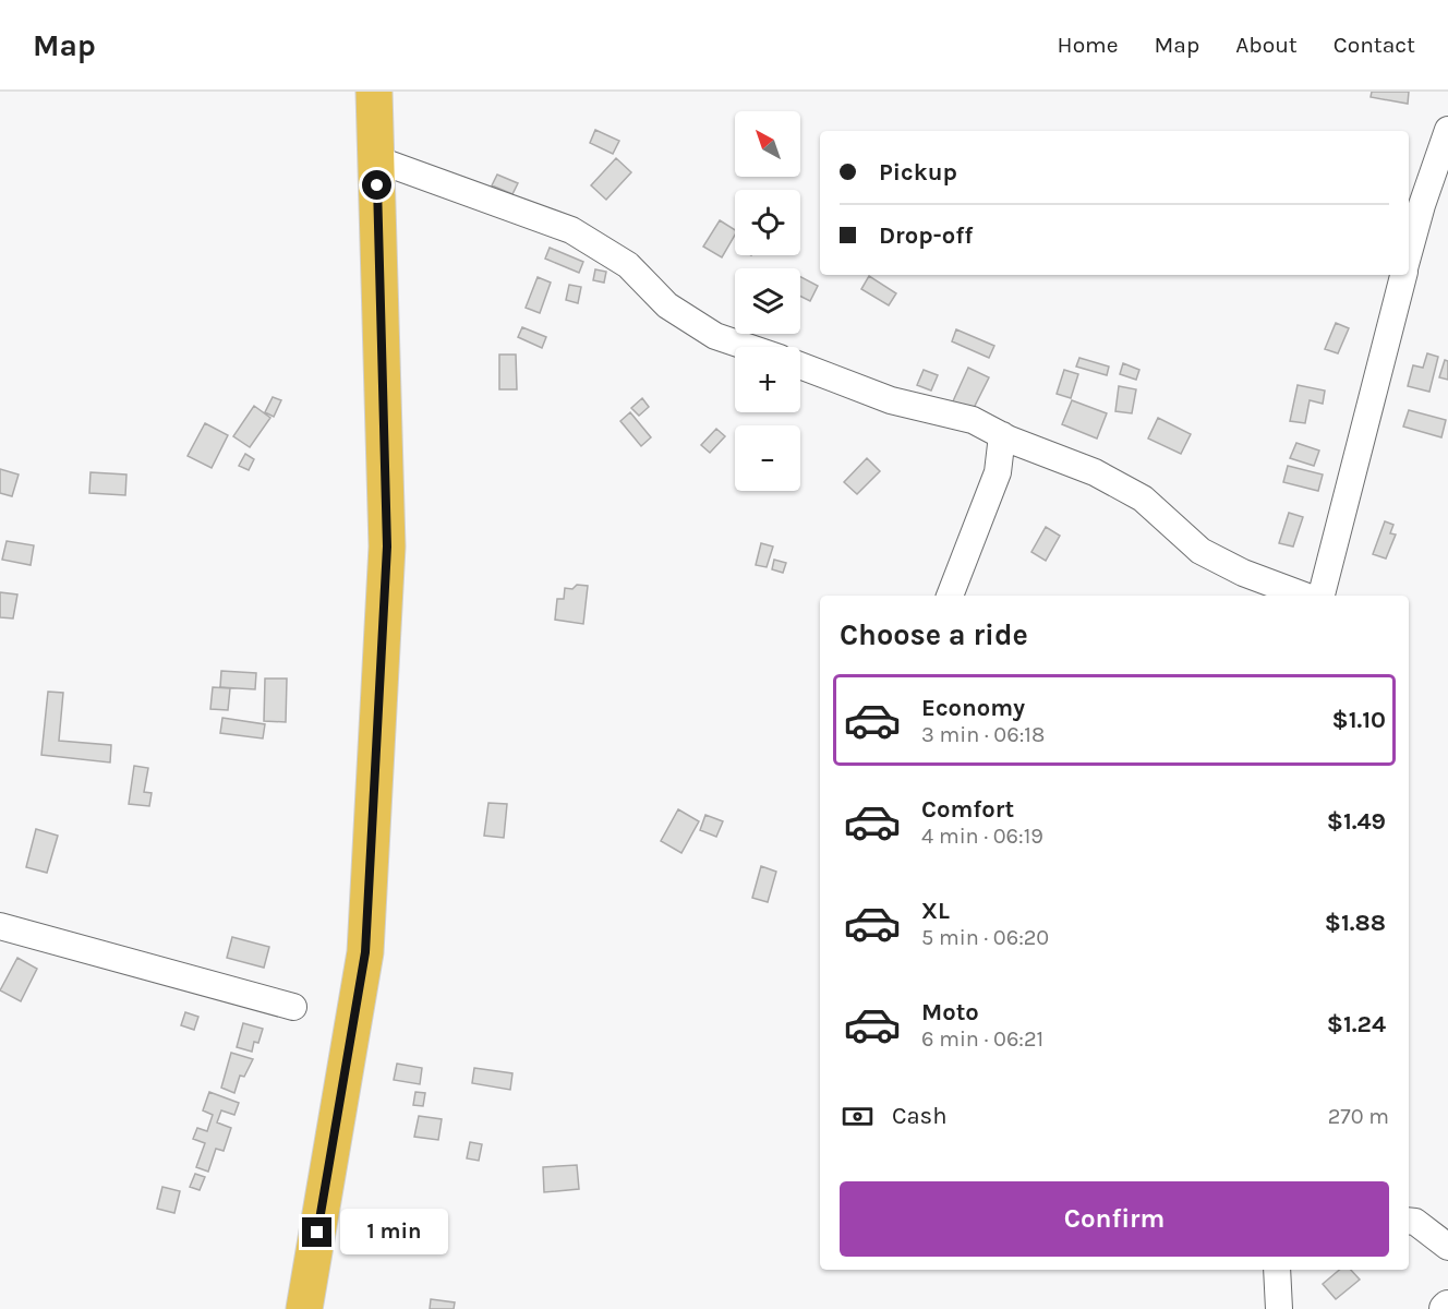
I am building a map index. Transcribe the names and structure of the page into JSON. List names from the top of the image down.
{
  "north": "top left",
  "page": {
    "header": "Map",
    "nav": [
      "Home",
      "Map",
      "About",
      "Contact"
    ],
    "map_buttons": ["+", "−"],
    "banner": ["Pickup", "Drop-off"],
    "heading": "Choose a ride",
    "list": [
      {
        "name": "Economy",
        "note": "3 min · 06:18",
        "value": "$1.10"
      },
      {
        "name": "Comfort",
        "note": "4 min · 06:19",
        "value": "$1.49"
      },
      {
        "name": "XL",
        "note": "5 min · 06:20",
        "value": "$1.88"
      },
      {
        "name": "Moto",
        "note": "6 min · 06:21",
        "value": "$1.24"
      }
    ],
    "pay": ["Cash", "270 m"],
    "buttons": "Confirm",
    "bubble": "1 min"
  }
}
